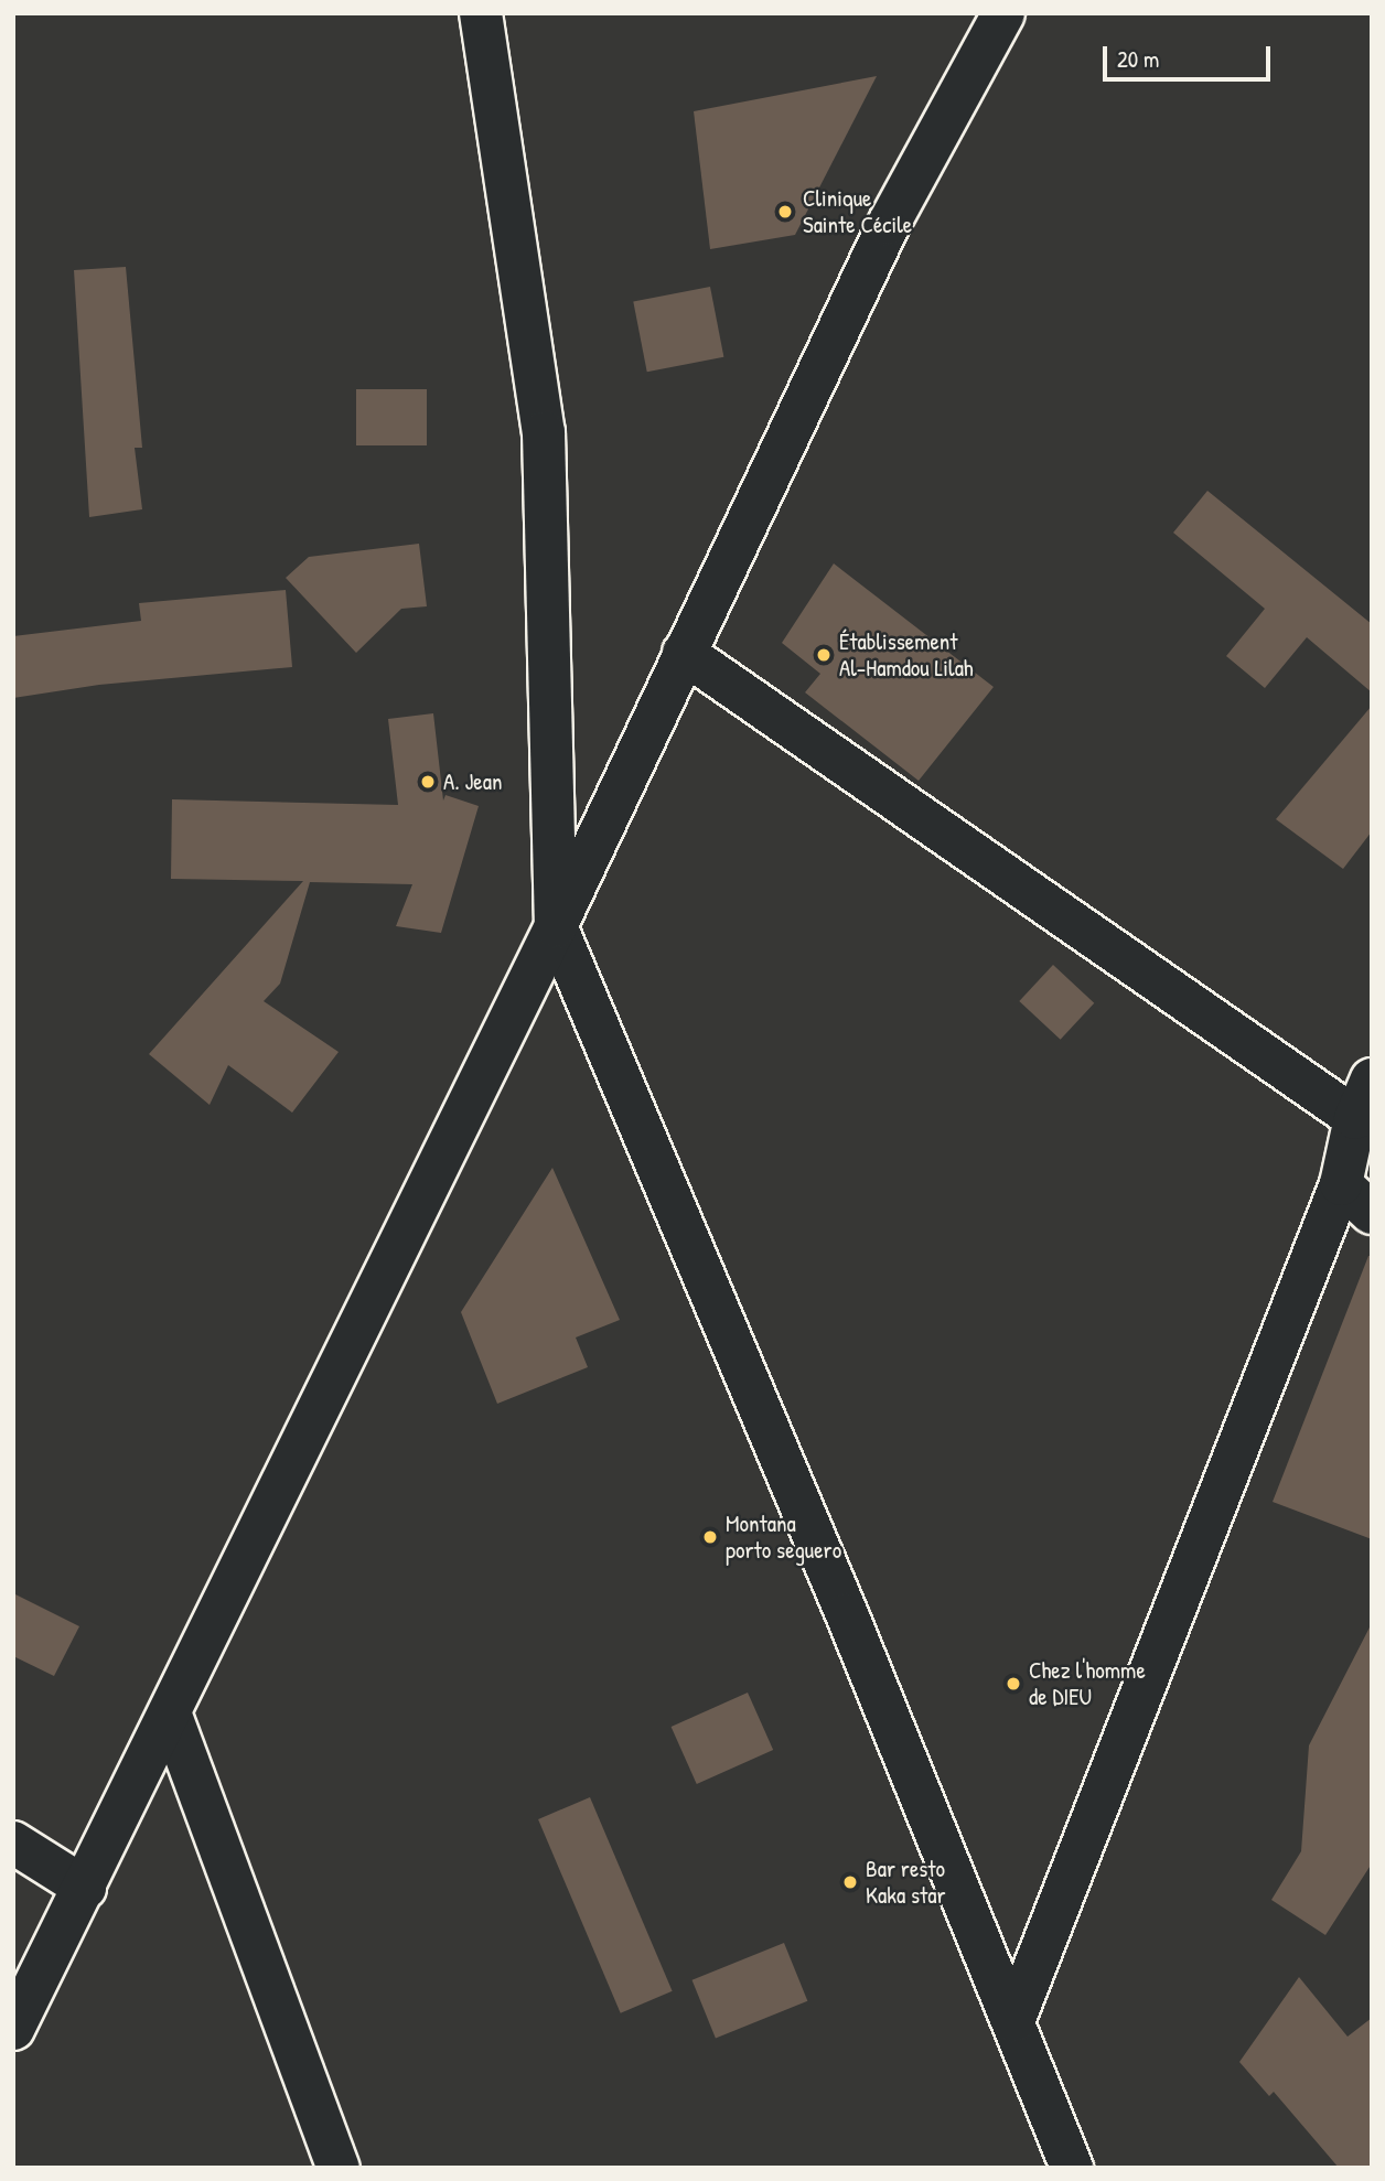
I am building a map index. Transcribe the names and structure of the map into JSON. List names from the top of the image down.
{
  "places": [
    "Clinique Sainte Cécile",
    "Établissement Al-Hamdou Lilah",
    "A. Jean",
    "Montana porto seguero",
    "Chez l'homme de DIEU",
    "Bar resto Kaka star"
  ],
  "scale_bar": "20 m"
}
